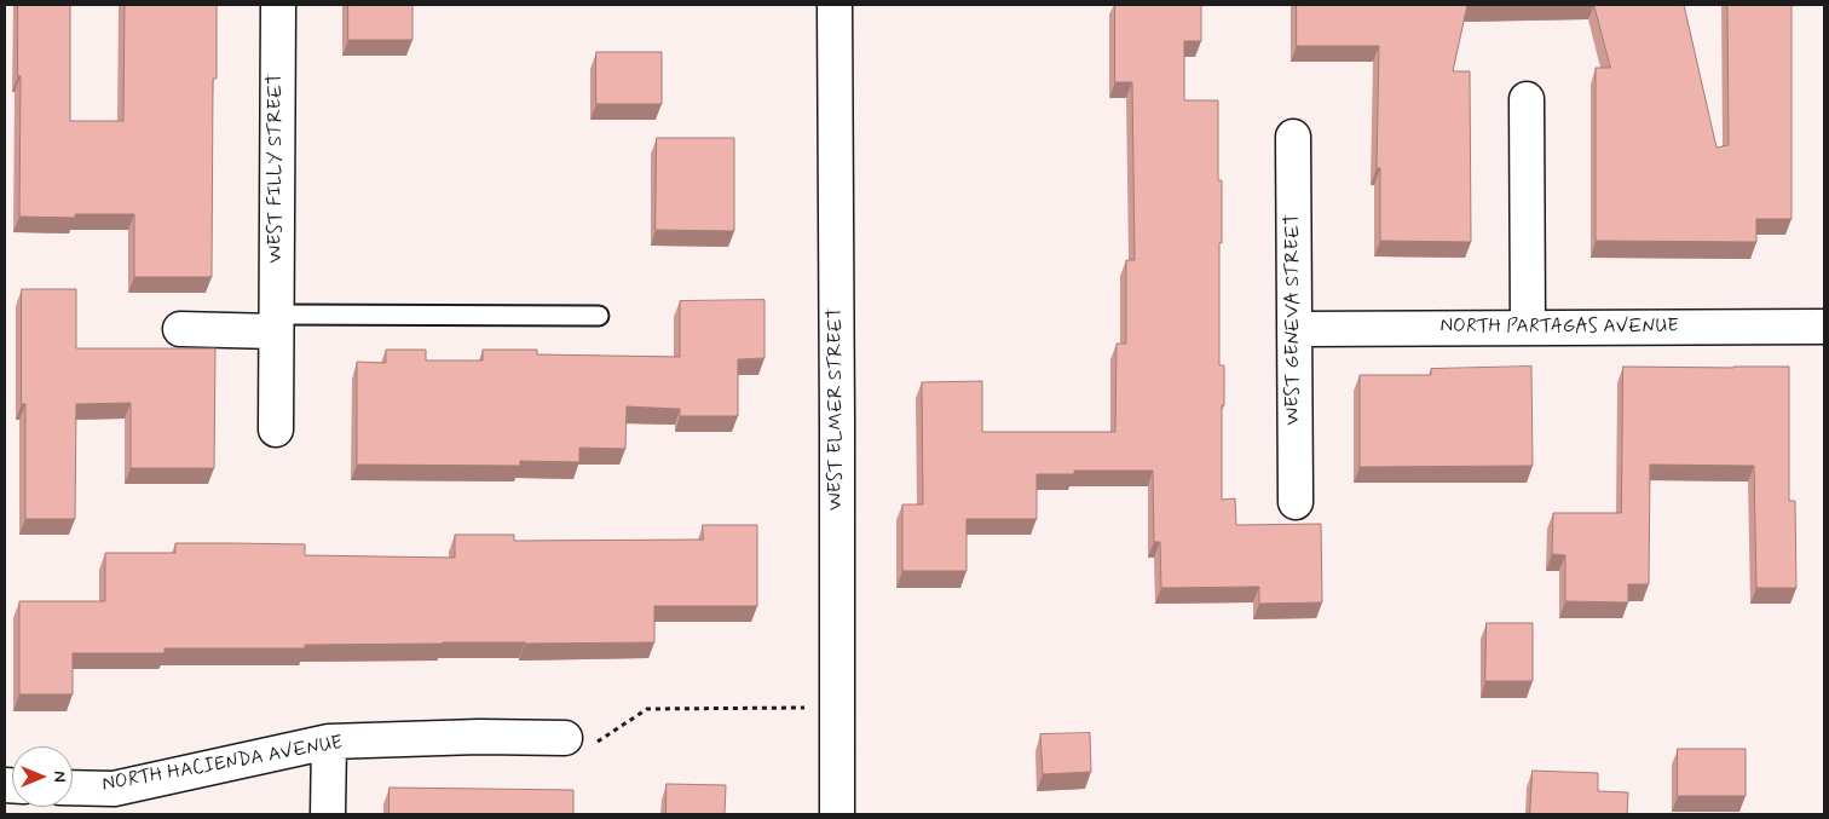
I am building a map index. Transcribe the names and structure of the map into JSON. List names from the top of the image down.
{
  "streets": {
    "street": [
      "WEST FILLY STREET",
      "WEST GENEVA STREET",
      "NORTH PARTAGAS AVENUE",
      "WEST ELMER STREET",
      "NORTH HACIENDA AVENUE"
    ]
  },
  "crossings": [
    ["WEST GENEVA STREET", "NORTH PARTAGAS AVENUE"]
  ],
  "north": "right"
}
